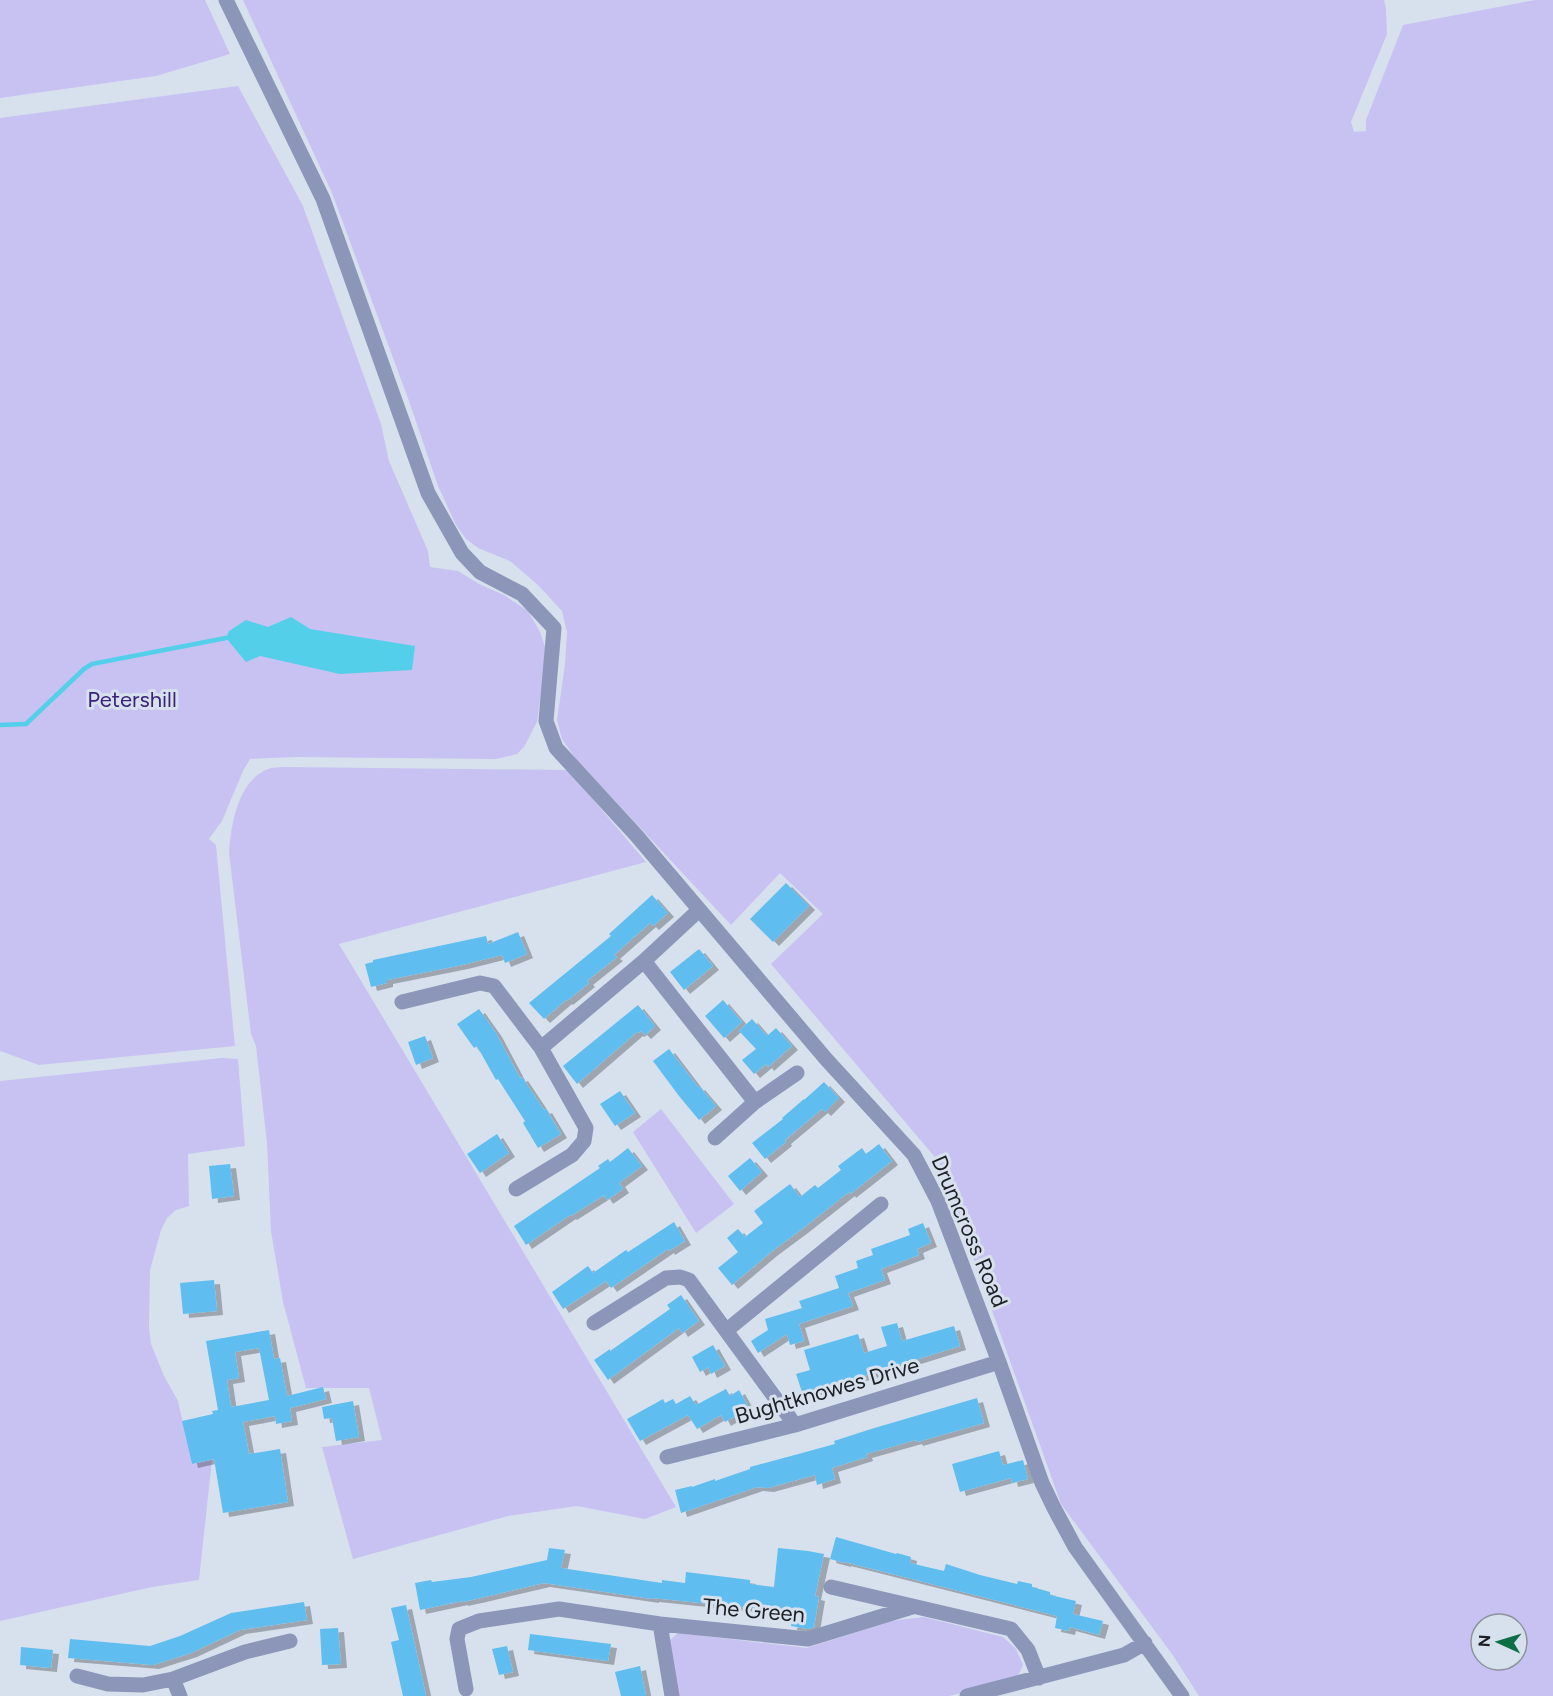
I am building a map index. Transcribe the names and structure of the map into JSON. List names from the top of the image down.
{
  "streets": {
    "street": ["Drumcross Road", "Bughtknowes Drive", "The Green"]
  },
  "crossings": [
    ["Drumcross Road", "Bughtknowes Drive"]
  ],
  "parks": ["Petershill"],
  "north": "left"
}
